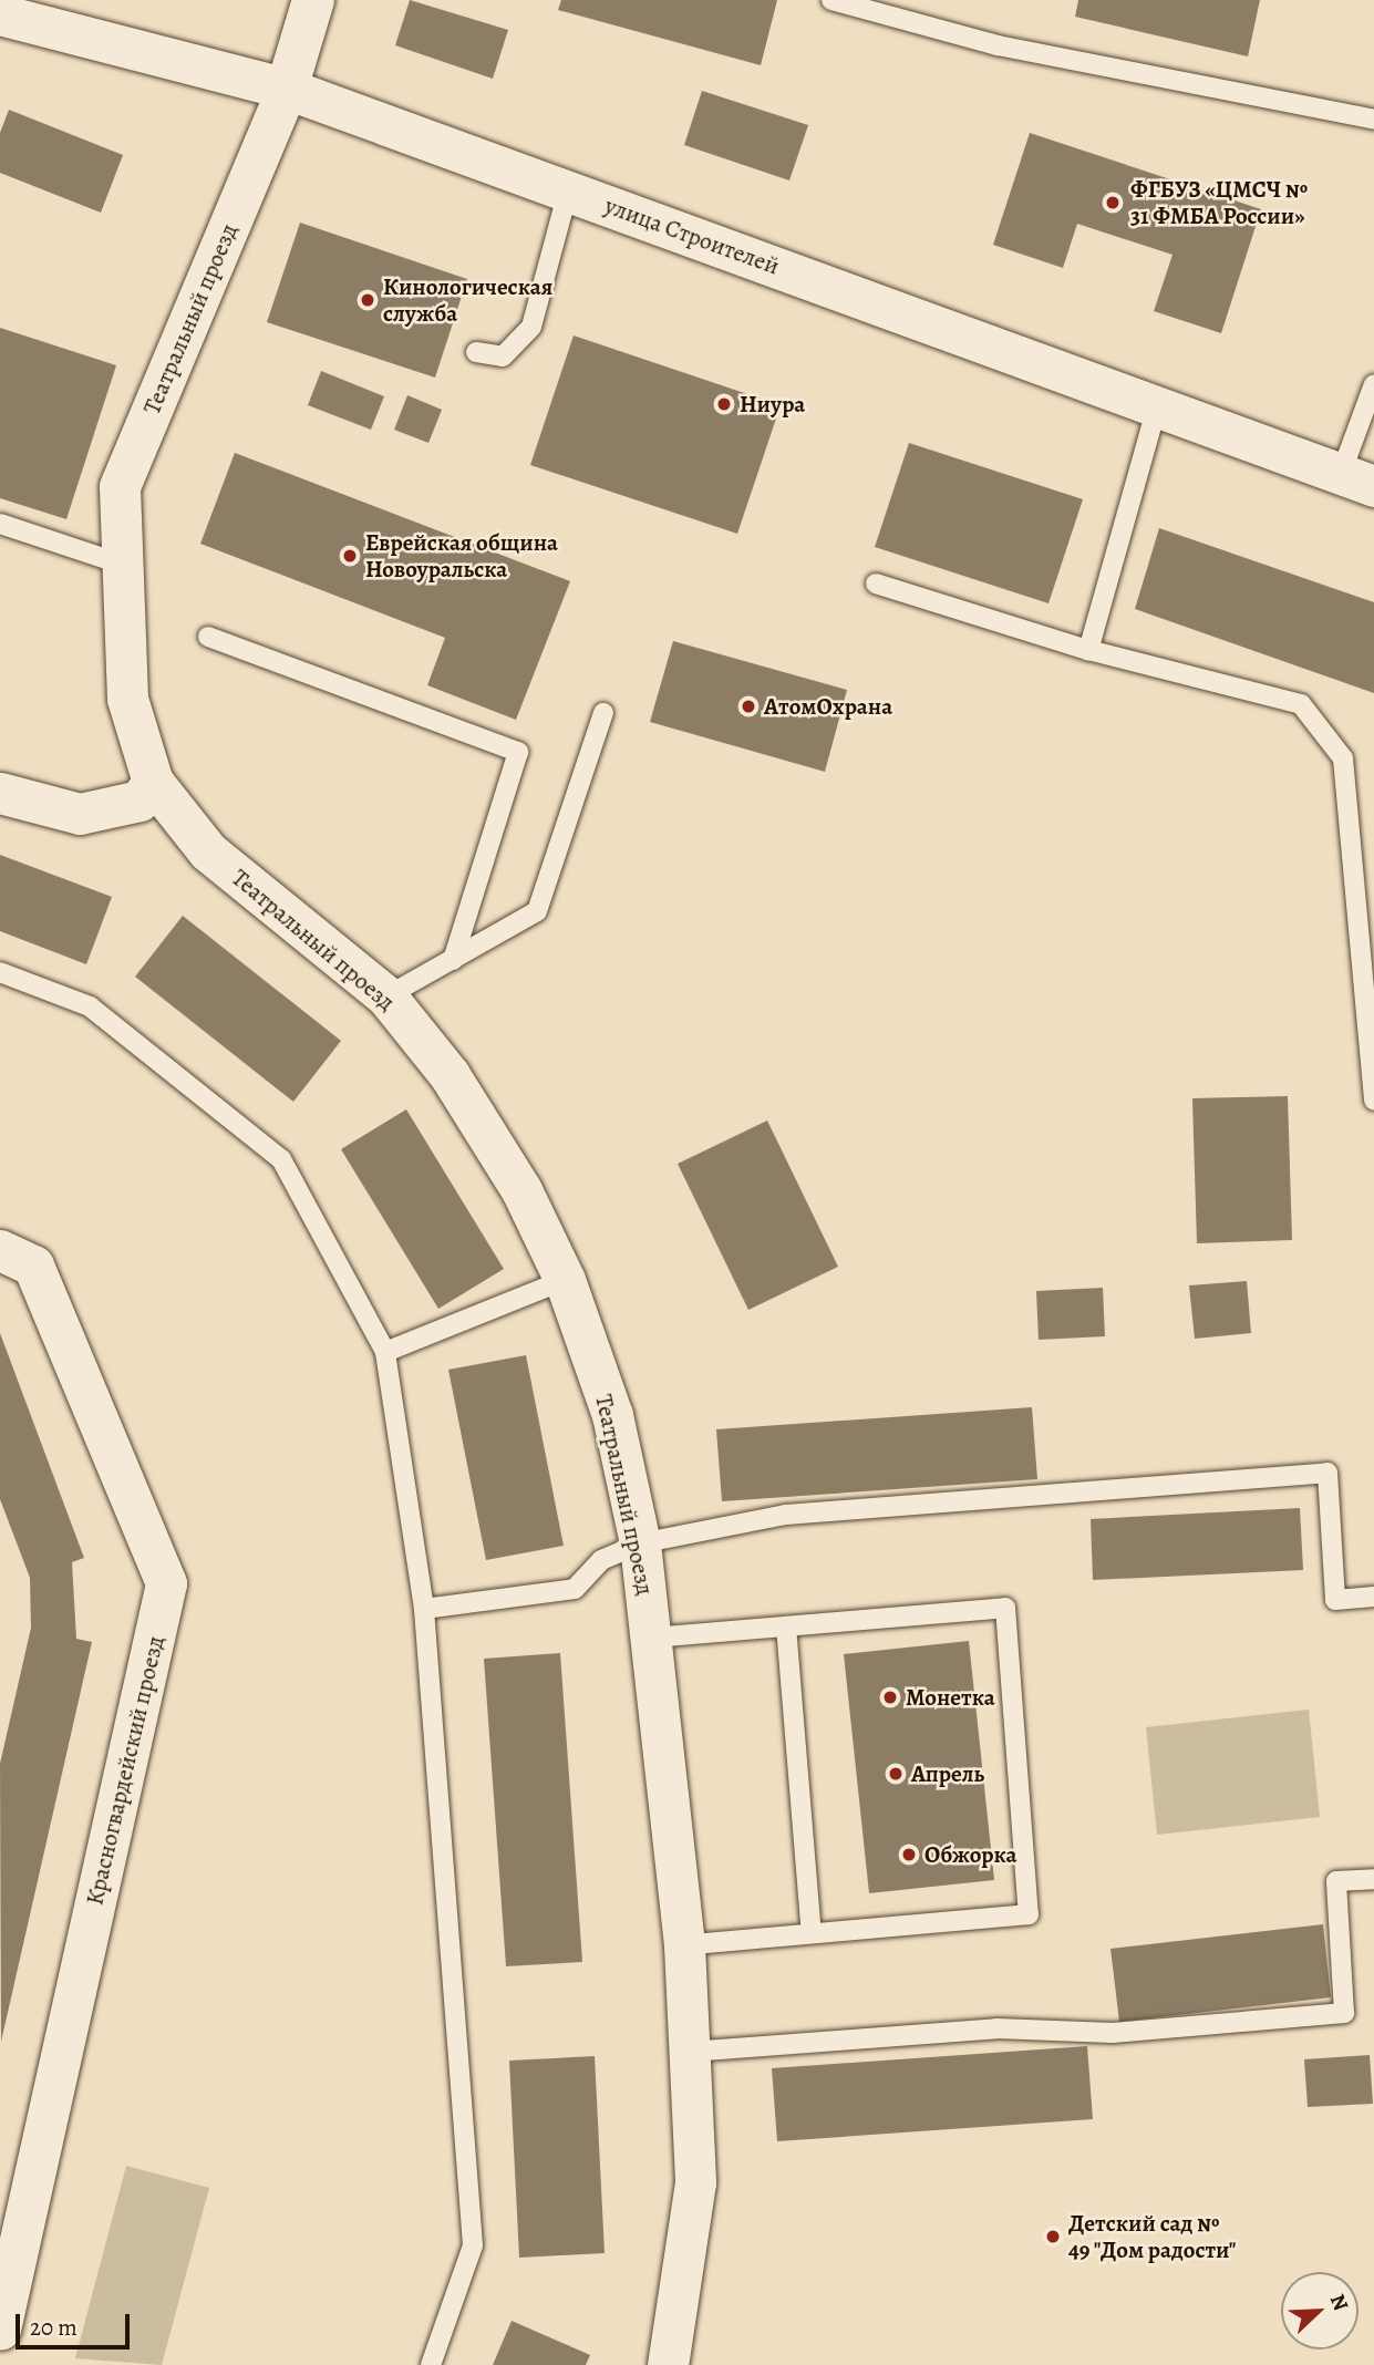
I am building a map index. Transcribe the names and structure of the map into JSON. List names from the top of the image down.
{
  "streets": {
    "street": ["улица Строителей", "Театральный проезд", "Красногвардейский проезд"]
  },
  "crossings": [
    ["улица Строителей", "Театральный проезд"]
  ],
  "places": [
    "ФГБУЗ «ЦМСЧ № 31 ФМБА России»",
    "Кинологическая служба",
    "Ниура",
    "Еврейская община Новоуральска",
    "АтомОхрана",
    "Монетка",
    "Апрель",
    "Обжорка",
    "Детский сад № 49 \"Дом радости\""
  ],
  "scale_bar": "20 m",
  "north": "top right"
}
